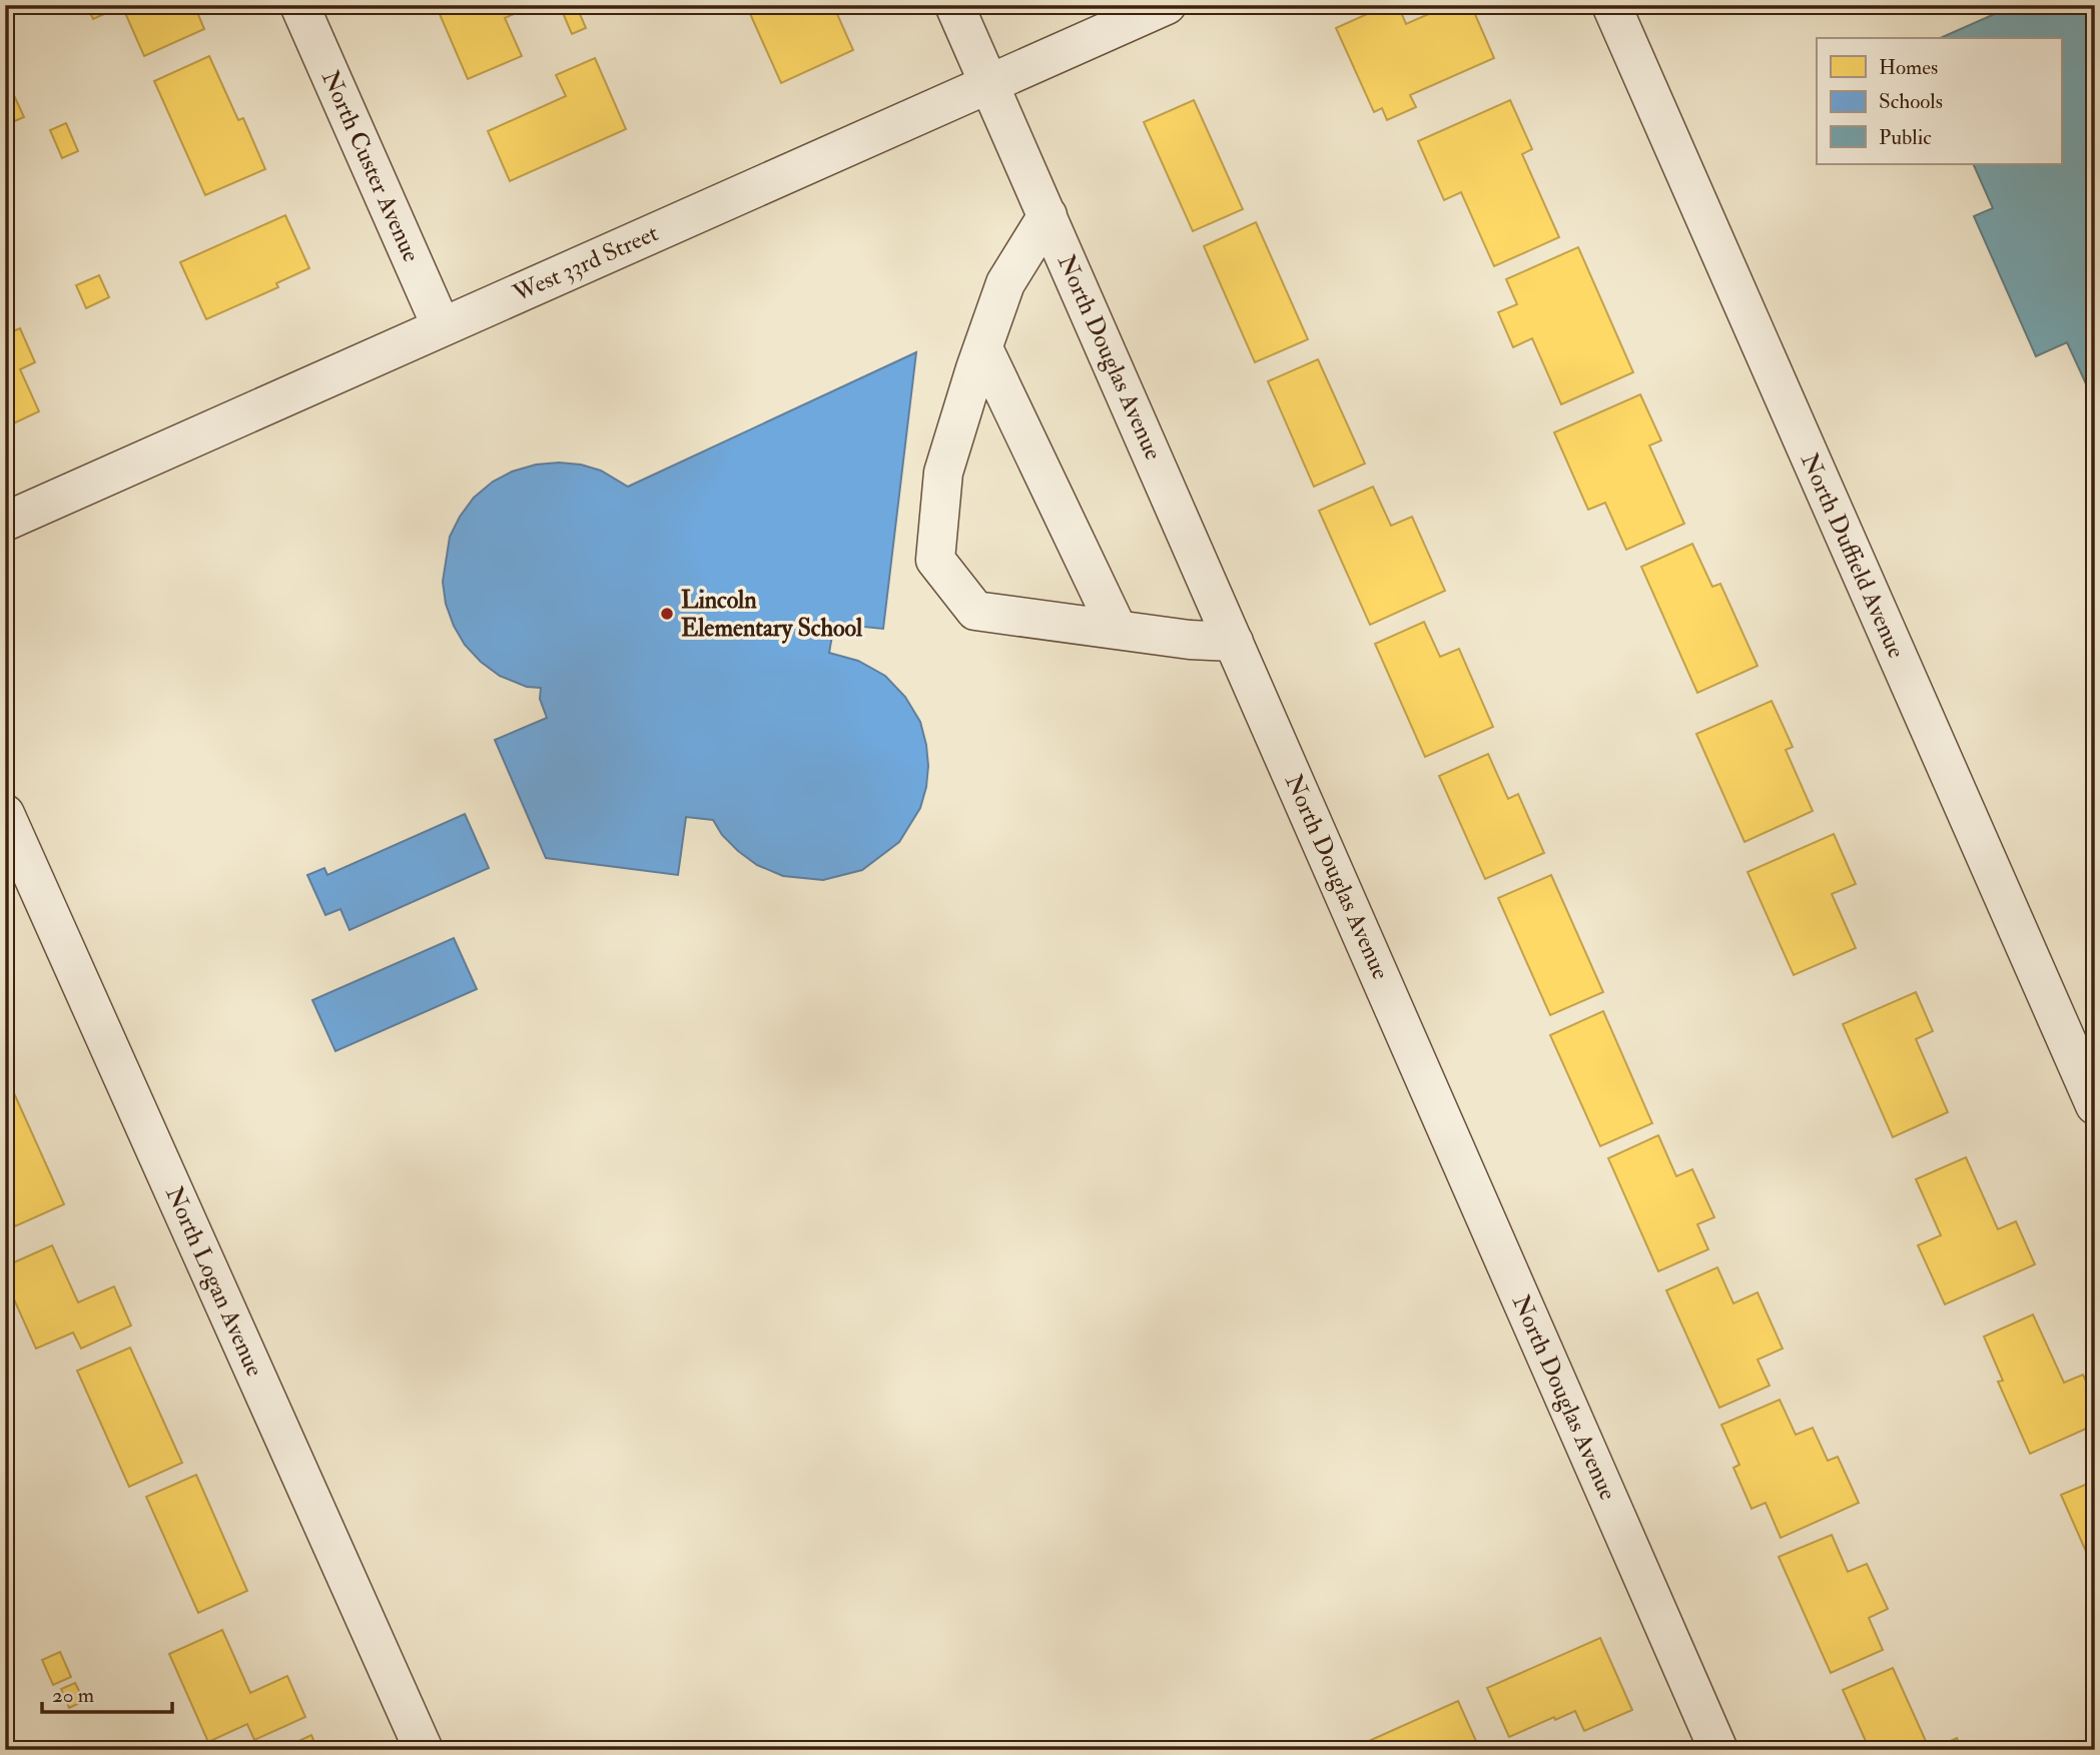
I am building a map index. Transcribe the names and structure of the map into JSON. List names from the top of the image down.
{
  "streets": {
    "street": [
      "North Custer Avenue",
      "West 33rd Street",
      "North Douglas Avenue",
      "North Duffield Avenue",
      "North Logan Avenue"
    ]
  },
  "crossings": [
    ["North Custer Avenue", "West 33rd Street"],
    ["West 33rd Street", "North Douglas Avenue"]
  ],
  "places": ["Lincoln Elementary School"],
  "legend": ["Homes", "Schools", "Public"],
  "scale_bar": "20 m"
}
